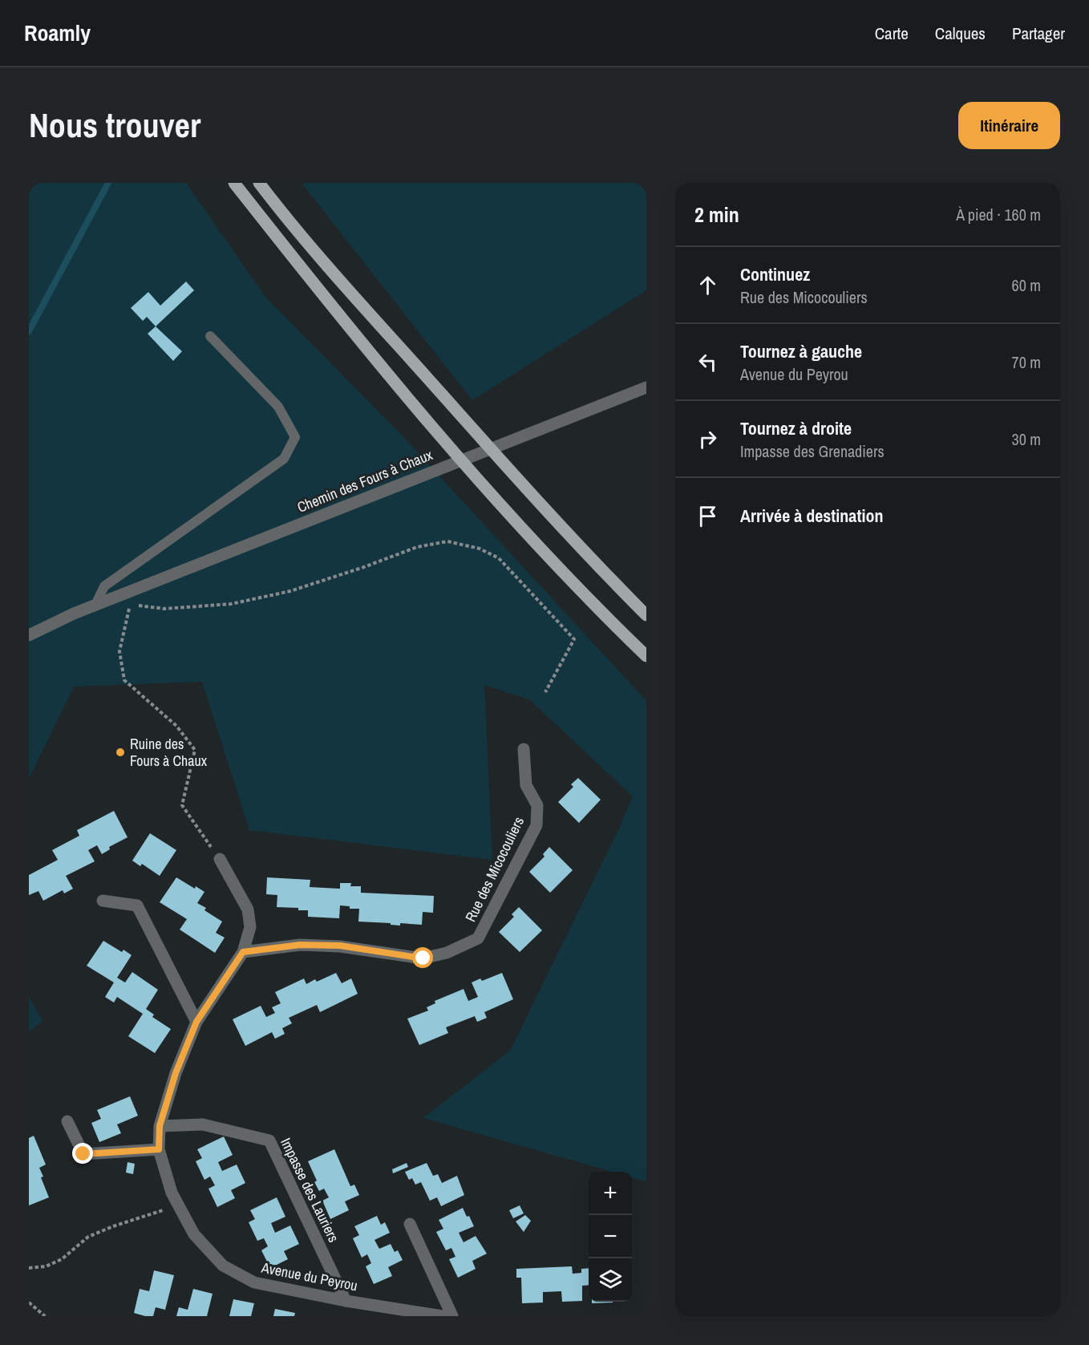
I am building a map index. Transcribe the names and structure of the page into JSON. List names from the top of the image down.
{
  "streets": {
    "street": [
      "Chemin des Fours à Chaux",
      "Rue des Micocouliers",
      "Impasse des Lauriers",
      "Avenue du Peyrou"
    ]
  },
  "crossings": [
    ["Rue des Micocouliers", "Avenue du Peyrou"],
    ["Impasse des Lauriers", "Avenue du Peyrou"]
  ],
  "places": ["Ruine des Fours à Chaux"],
  "page": {
    "header": "Roamly",
    "nav": ["Carte", "Calques", "Partager"],
    "buttons": "Itinéraire",
    "title": "Nous trouver",
    "heading": ["2 min", "À pied · 160 m"],
    "list": [
      ["Continuez", "Rue des Micocouliers", "60 m"],
      ["Tournez à gauche", "Avenue du Peyrou", "70 m"],
      ["Tournez à droite", "Impasse des Grenadiers", "30 m"],
      "Arrivée à destination"
    ],
    "map_buttons": ["+", "−"]
  }
}
